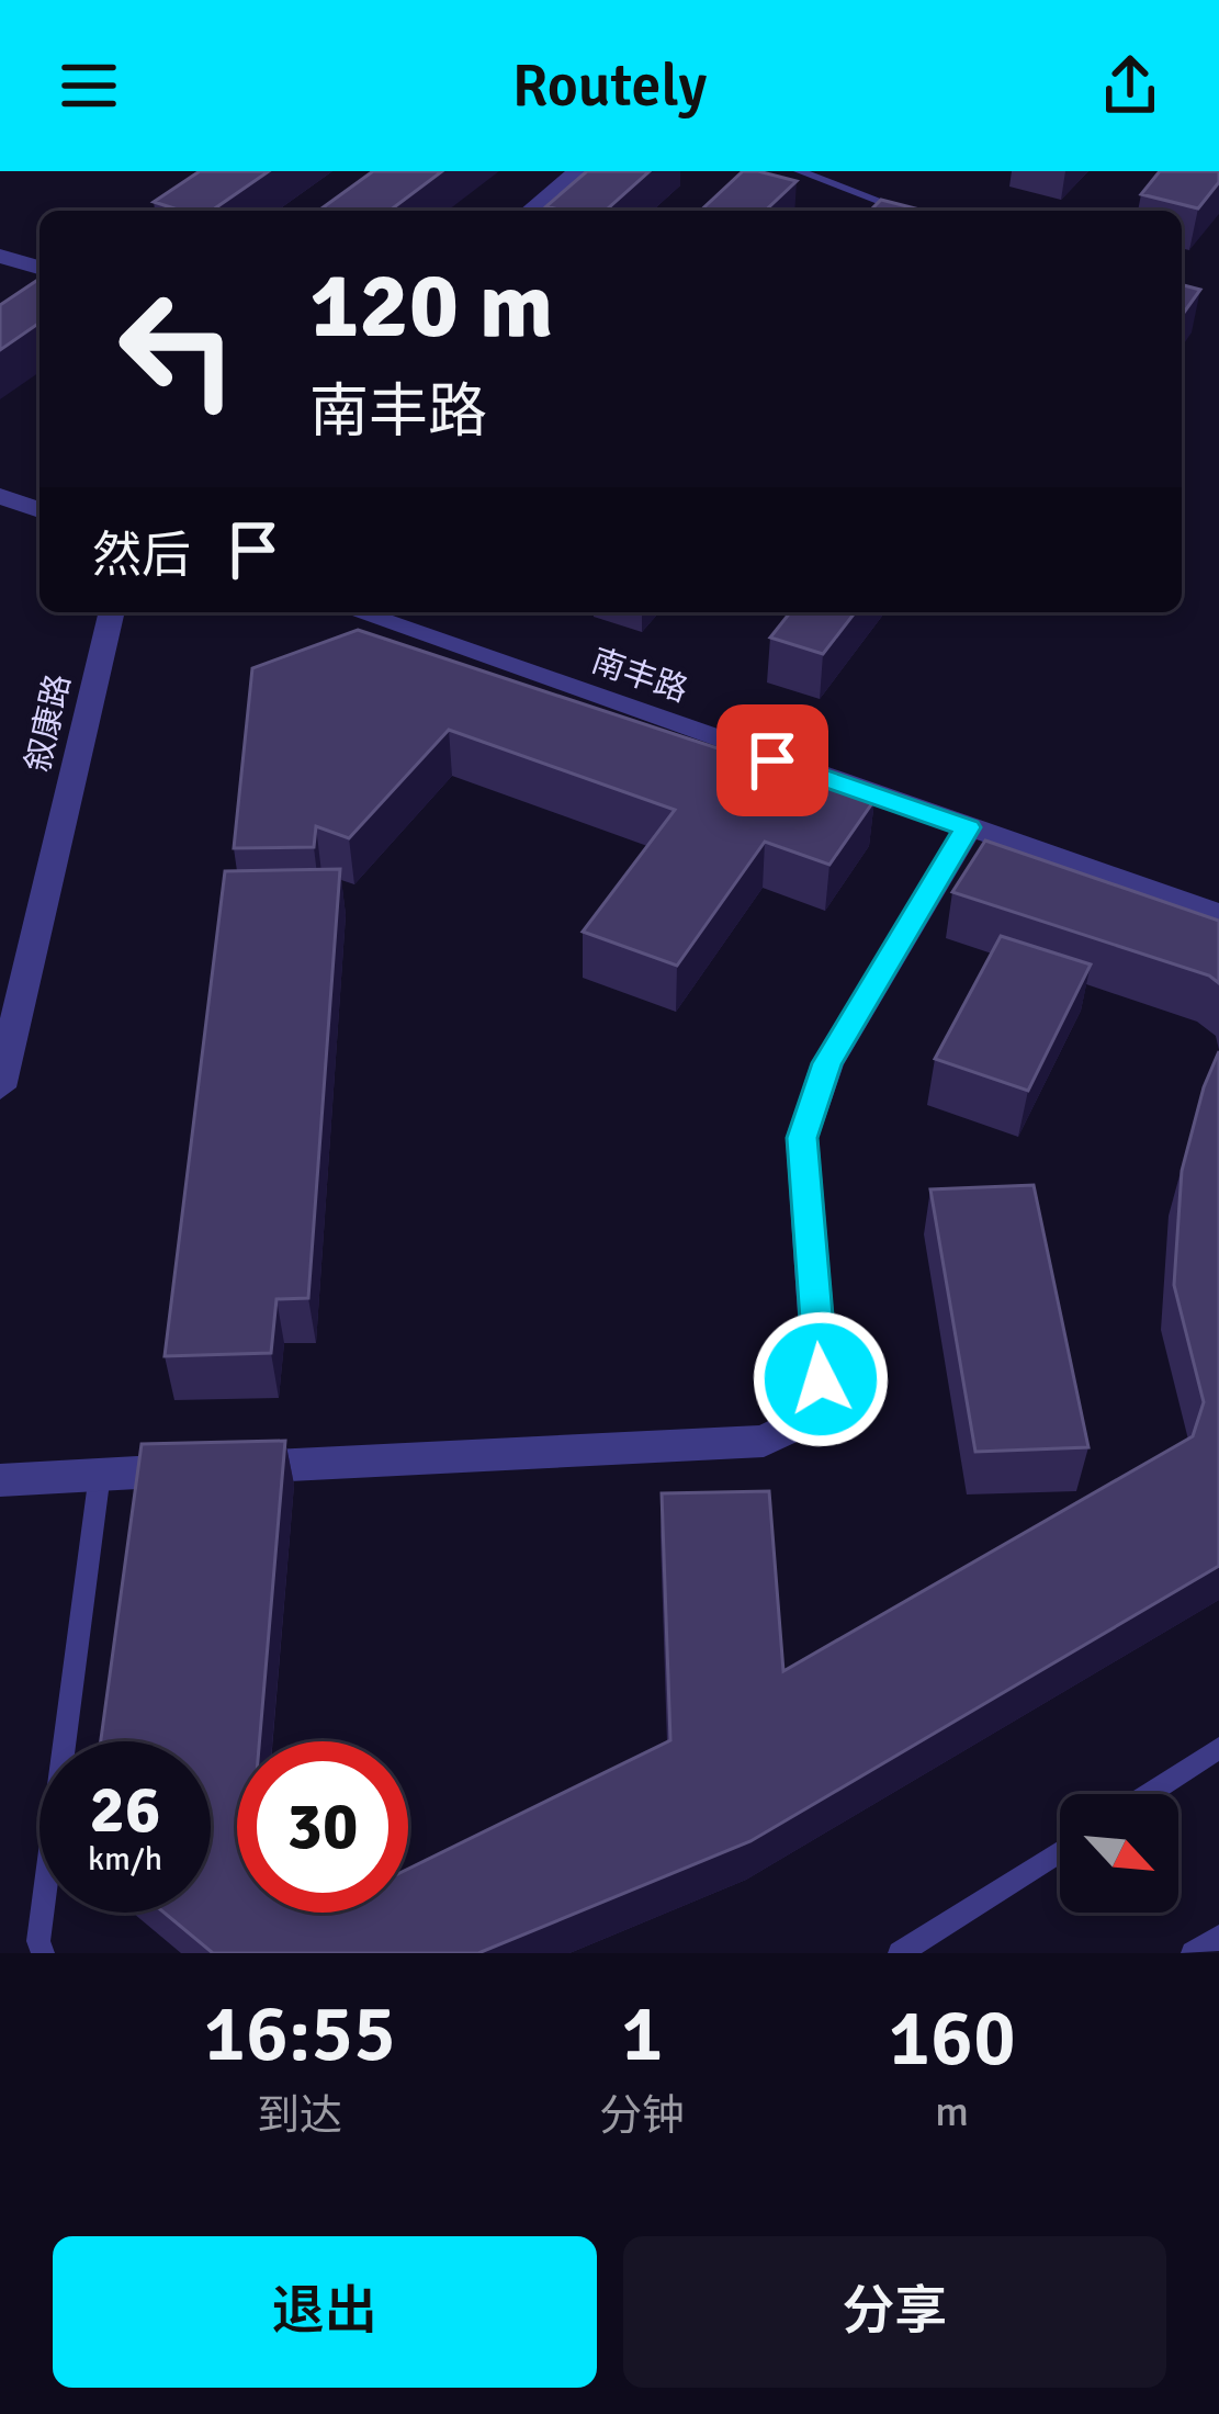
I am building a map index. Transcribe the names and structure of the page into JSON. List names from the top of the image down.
{
  "streets": {
    "street": ["南丰路", "叙康路"]
  },
  "north": "bottom right",
  "page": {
    "header": "Routely",
    "turn": ["120 m", "南丰路"],
    "then": "然后",
    "speed": "26 km/h",
    "limit": "30",
    "eta": [
      "16:55",
      "到达",
      "1",
      "分钟",
      "160",
      "m"
    ],
    "buttons": ["退出", "分享"]
  }
}
